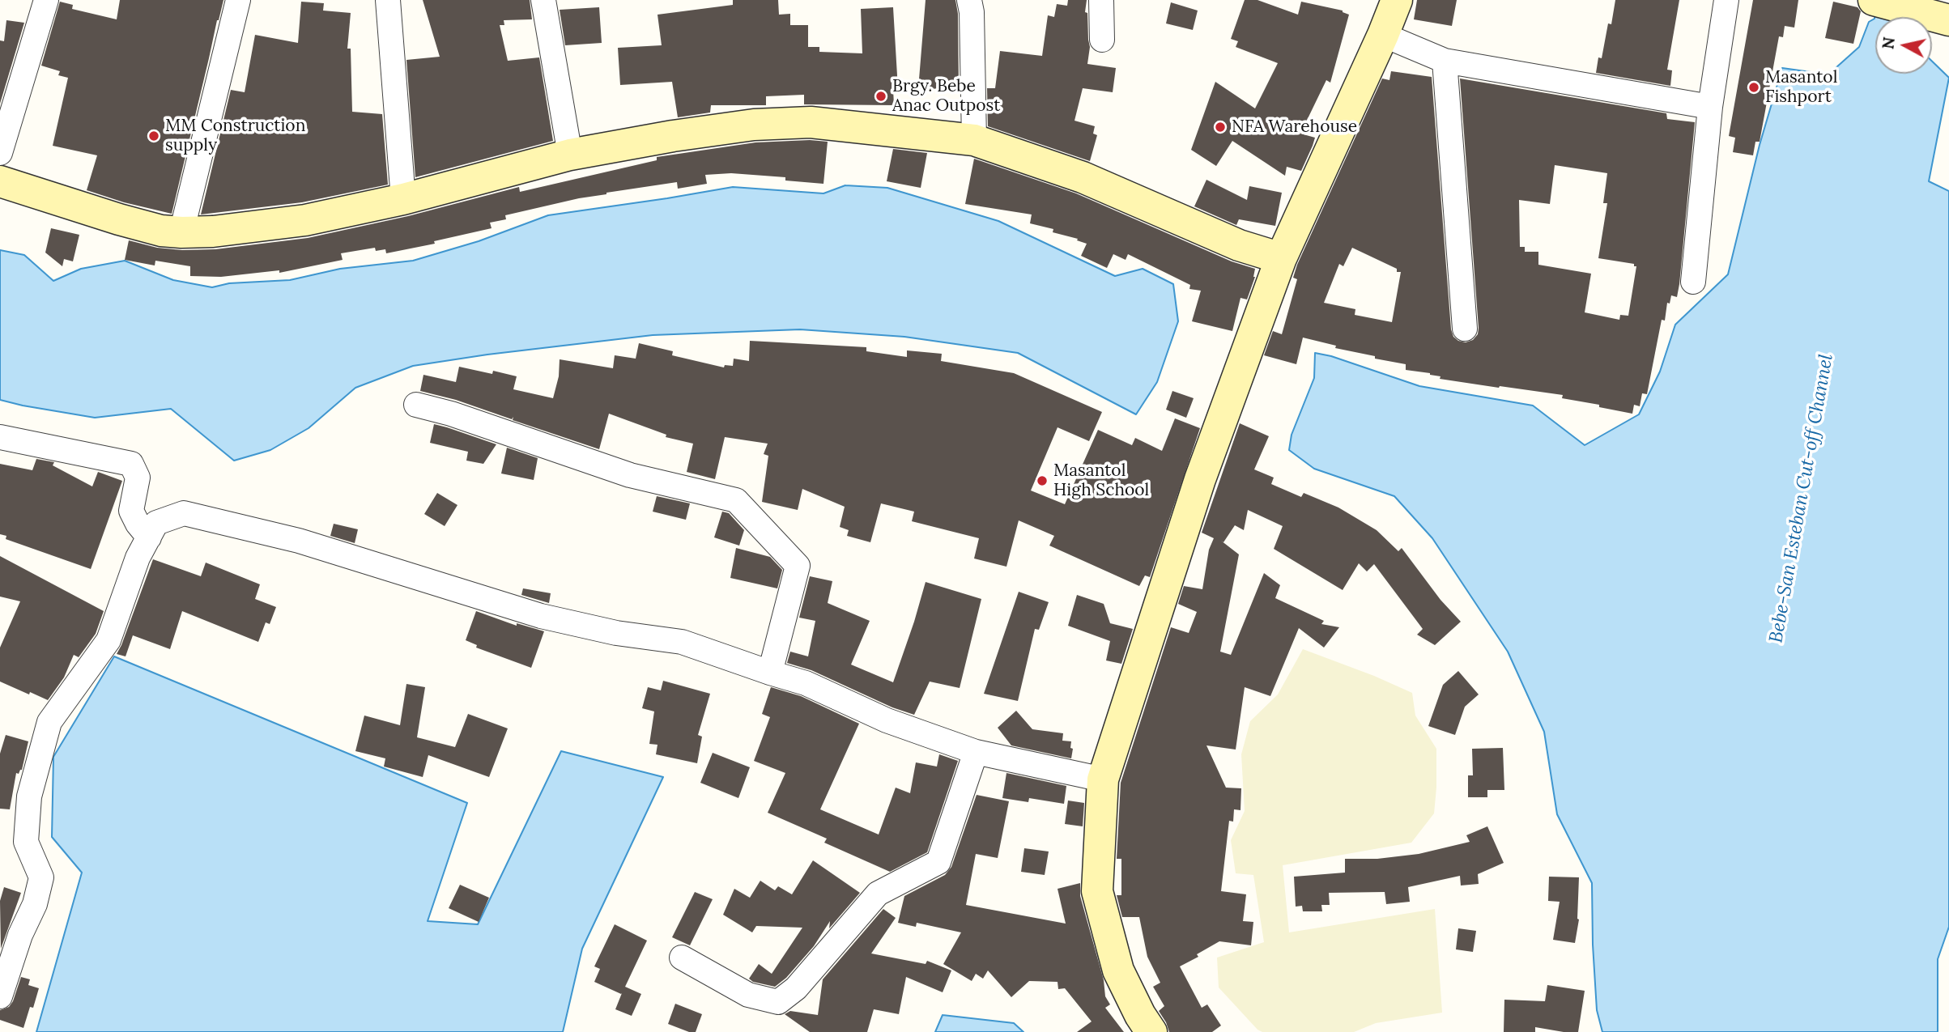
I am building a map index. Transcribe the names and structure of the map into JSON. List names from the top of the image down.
{
  "water": ["Bebe-San Esteban Cut-off Channel"],
  "places": [
    "Masantol Fishport",
    "Brgy. Bebe Anac Outpost",
    "NFA Warehouse",
    "MM Construction supply",
    "Masantol High School"
  ],
  "north": "left"
}
